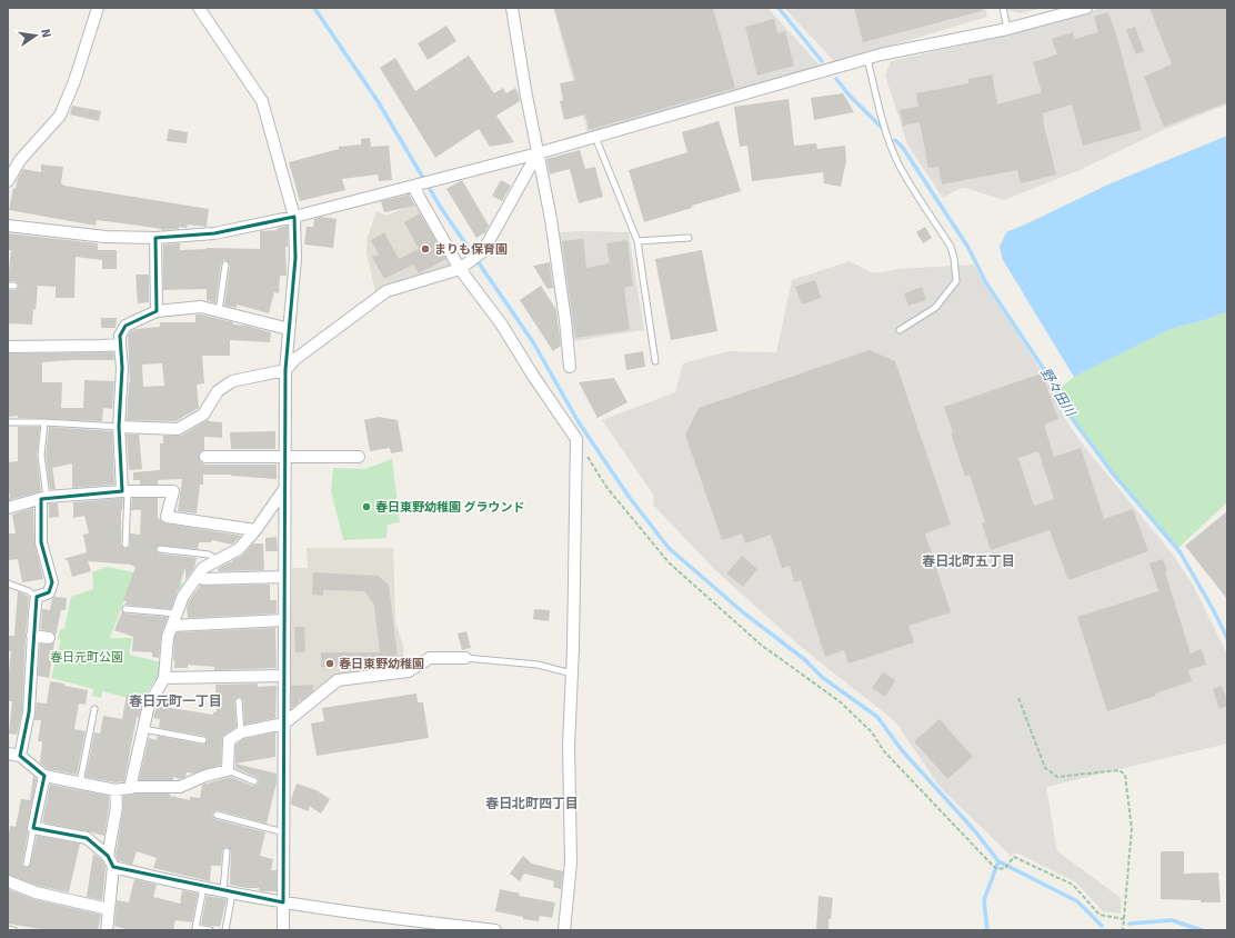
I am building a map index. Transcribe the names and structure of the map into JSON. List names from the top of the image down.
{
  "districts": ["春日北町五丁目", "春日元町一丁目", "春日北町四丁目"],
  "water": ["野々田川"],
  "parks": ["春日元町公園"],
  "places": ["まりも保育園", "春日東野幼稚園 グラウンド", "春日東野幼稚園"],
  "north": "right"
}
